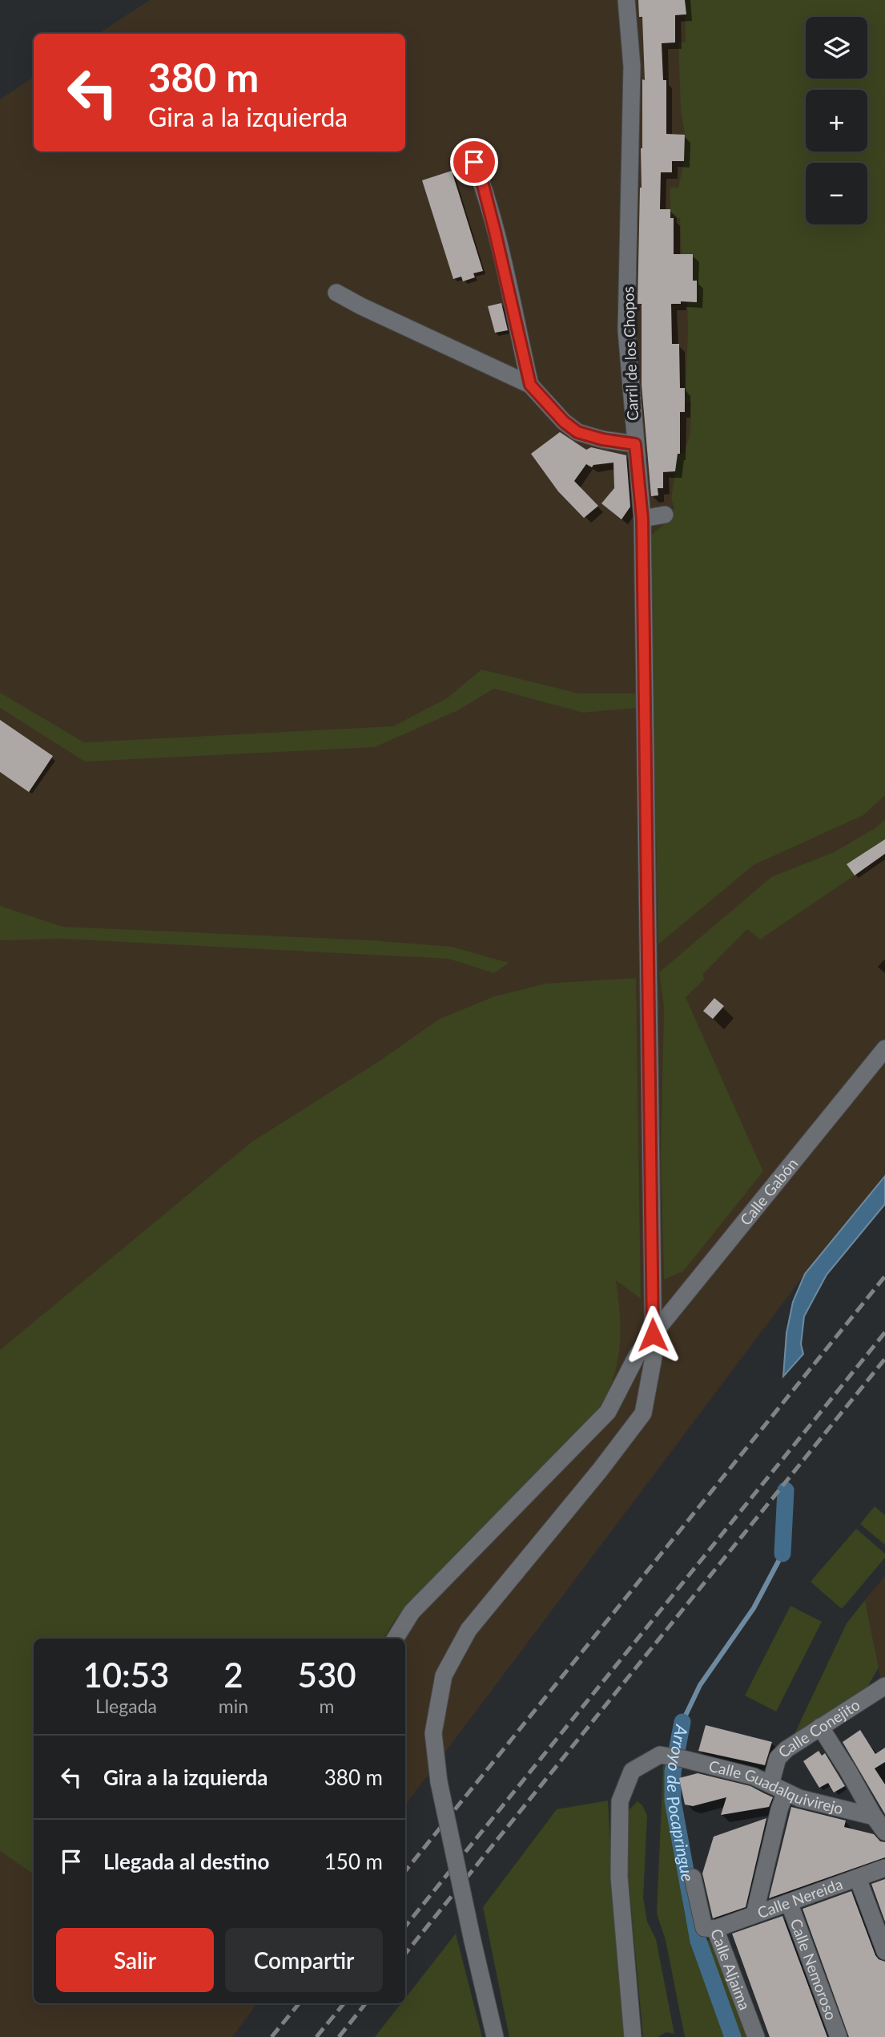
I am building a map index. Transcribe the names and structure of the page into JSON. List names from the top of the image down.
{
  "streets": {
    "street": [
      "Carril de los Chopos",
      "Calle Gabón",
      "Calle Conejito",
      "Calle Guadalquivirejo",
      "Calle Nereida",
      "Calle Nemoroso",
      "Calle Aljaima"
    ]
  },
  "crossings": [
    ["Carril de los Chopos", "Calle Gabón"],
    ["Calle Conejito", "Calle Guadalquivirejo"],
    ["Calle Conejito", "Calle Nereida"],
    ["Calle Nereida", "Calle Nemoroso"],
    ["Calle Nereida", "Calle Aljaima"]
  ],
  "water": ["Arroyo de Pocapringue"],
  "page": {
    "map_buttons": ["+", "−"],
    "turn": ["380 m", "Gira a la izquierda"],
    "eta": [
      "10:53",
      "Llegada",
      "2",
      "min",
      "530",
      "m"
    ],
    "list": [
      {
        "name": "Gira a la izquierda",
        "value": "380 m"
      },
      {
        "name": "Llegada al destino",
        "value": "150 m"
      }
    ],
    "buttons": ["Salir", "Compartir"]
  }
}
